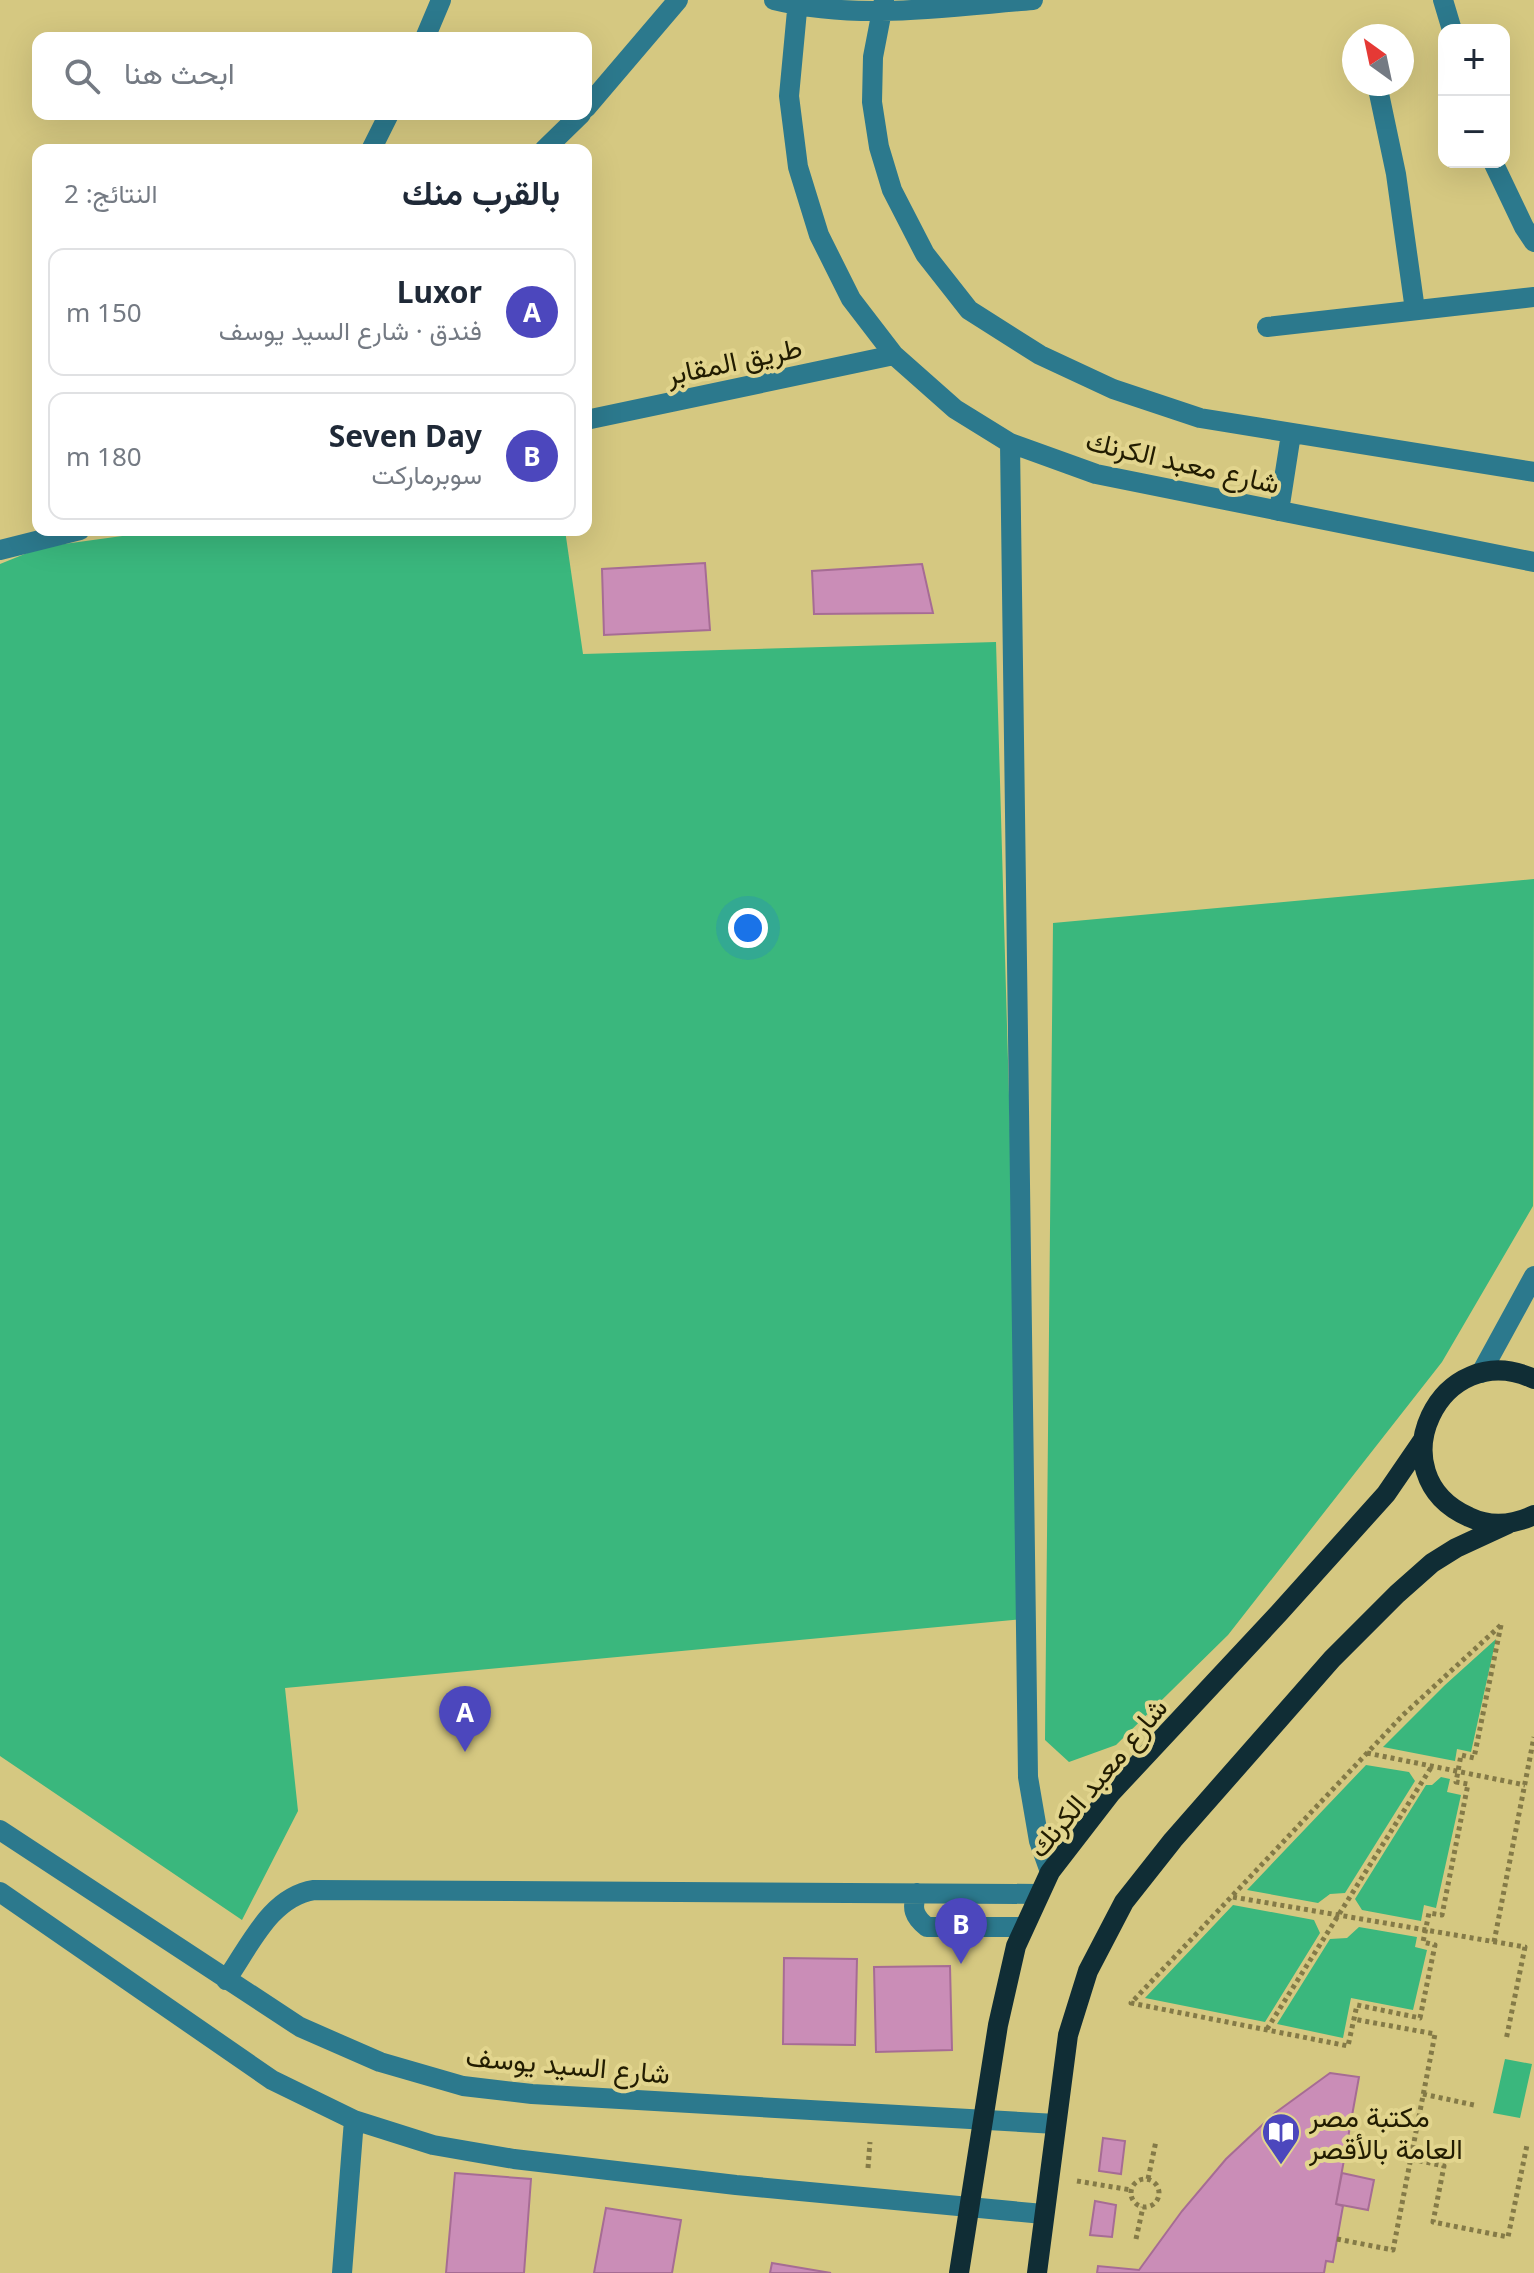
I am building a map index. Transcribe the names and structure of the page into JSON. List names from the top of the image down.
{
  "streets": {
    "main road": ["شارع معبد الكرنك"],
    "street": ["طريق المقابر", "شارع السيد يوسف"]
  },
  "crossings": [
    ["طريق المقابر", "شارع معبد الكرنك"],
    ["شارع معبد الكرنك", "شارع السيد يوسف"]
  ],
  "places": {
    "library": ["مكتبة مصر العامة بالأقصر"]
  },
  "north": "top left",
  "page": {
    "map_buttons": ["+", "−"],
    "search": "ابحث هنا",
    "heading": ["بالقرب منك", "النتائج: 2"],
    "list": [
      {
        "mark": "A",
        "name": "Luxor",
        "note": "فندق · شارع السيد يوسف",
        "value": "150 m"
      },
      {
        "mark": "B",
        "name": "Seven Day",
        "note": "سوبرماركت",
        "value": "180 m"
      }
    ],
    "pins": ["A", "B"]
  }
}
